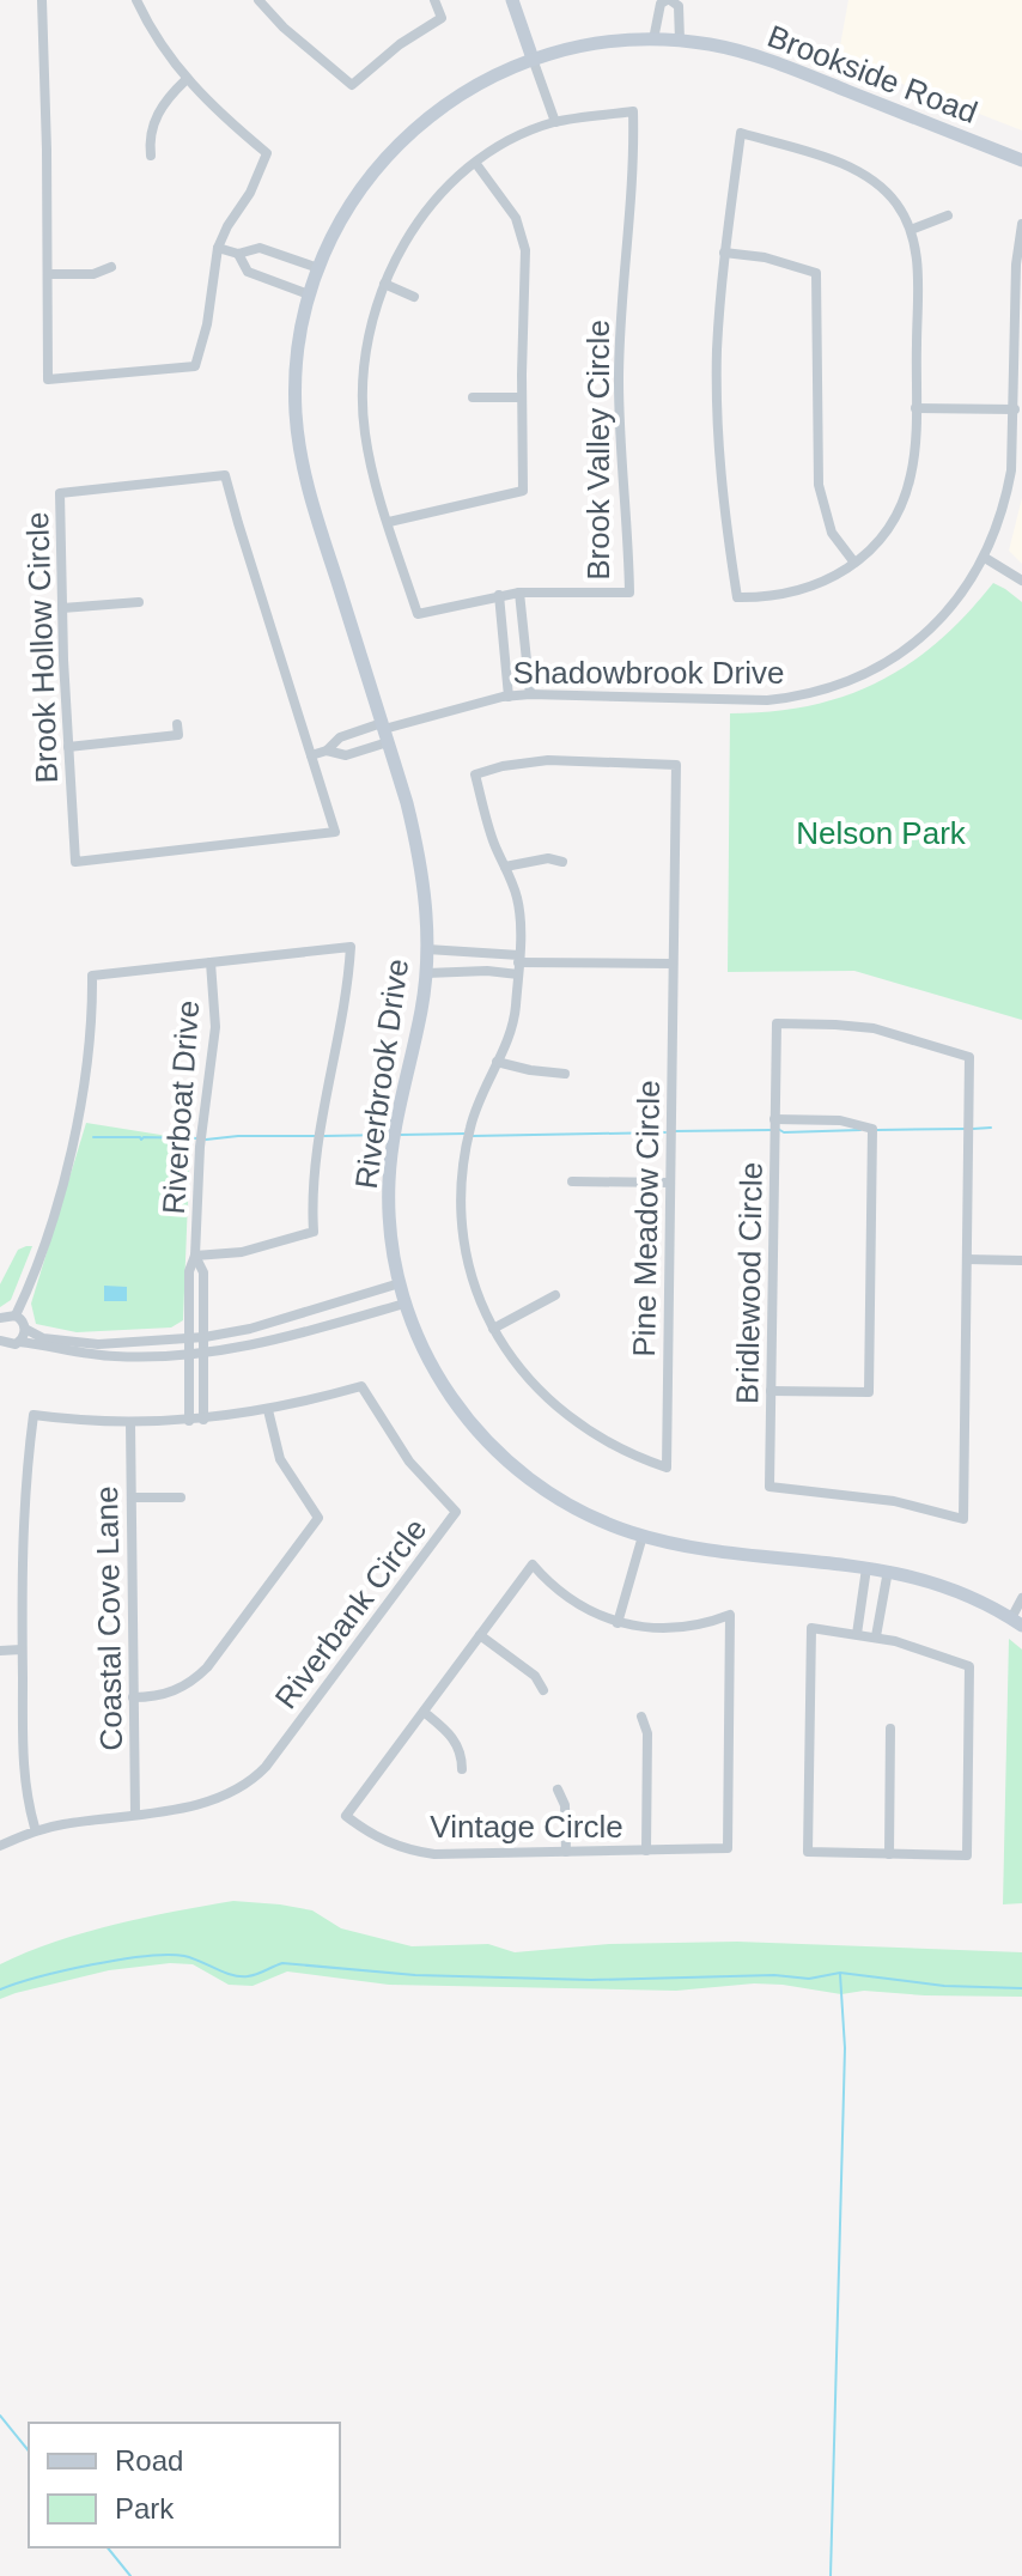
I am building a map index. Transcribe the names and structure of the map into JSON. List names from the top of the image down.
{
  "streets": {
    "street": [
      "Brookside Road",
      "Brook Valley Circle",
      "Brook Hollow Circle",
      "Shadowbrook Drive",
      "Riverbrook Drive",
      "Riverboat Drive",
      "Pine Meadow Circle",
      "Bridlewood Circle",
      "Riverbank Circle",
      "Coastal Cove Lane",
      "Vintage Circle"
    ]
  },
  "crossings": [
    ["Brookside Road", "Riverbrook Drive"],
    ["Shadowbrook Drive", "Riverbrook Drive"],
    ["Riverbank Circle", "Coastal Cove Lane"]
  ],
  "parks": ["Nelson Park"],
  "legend": ["Road", "Park"]
}
